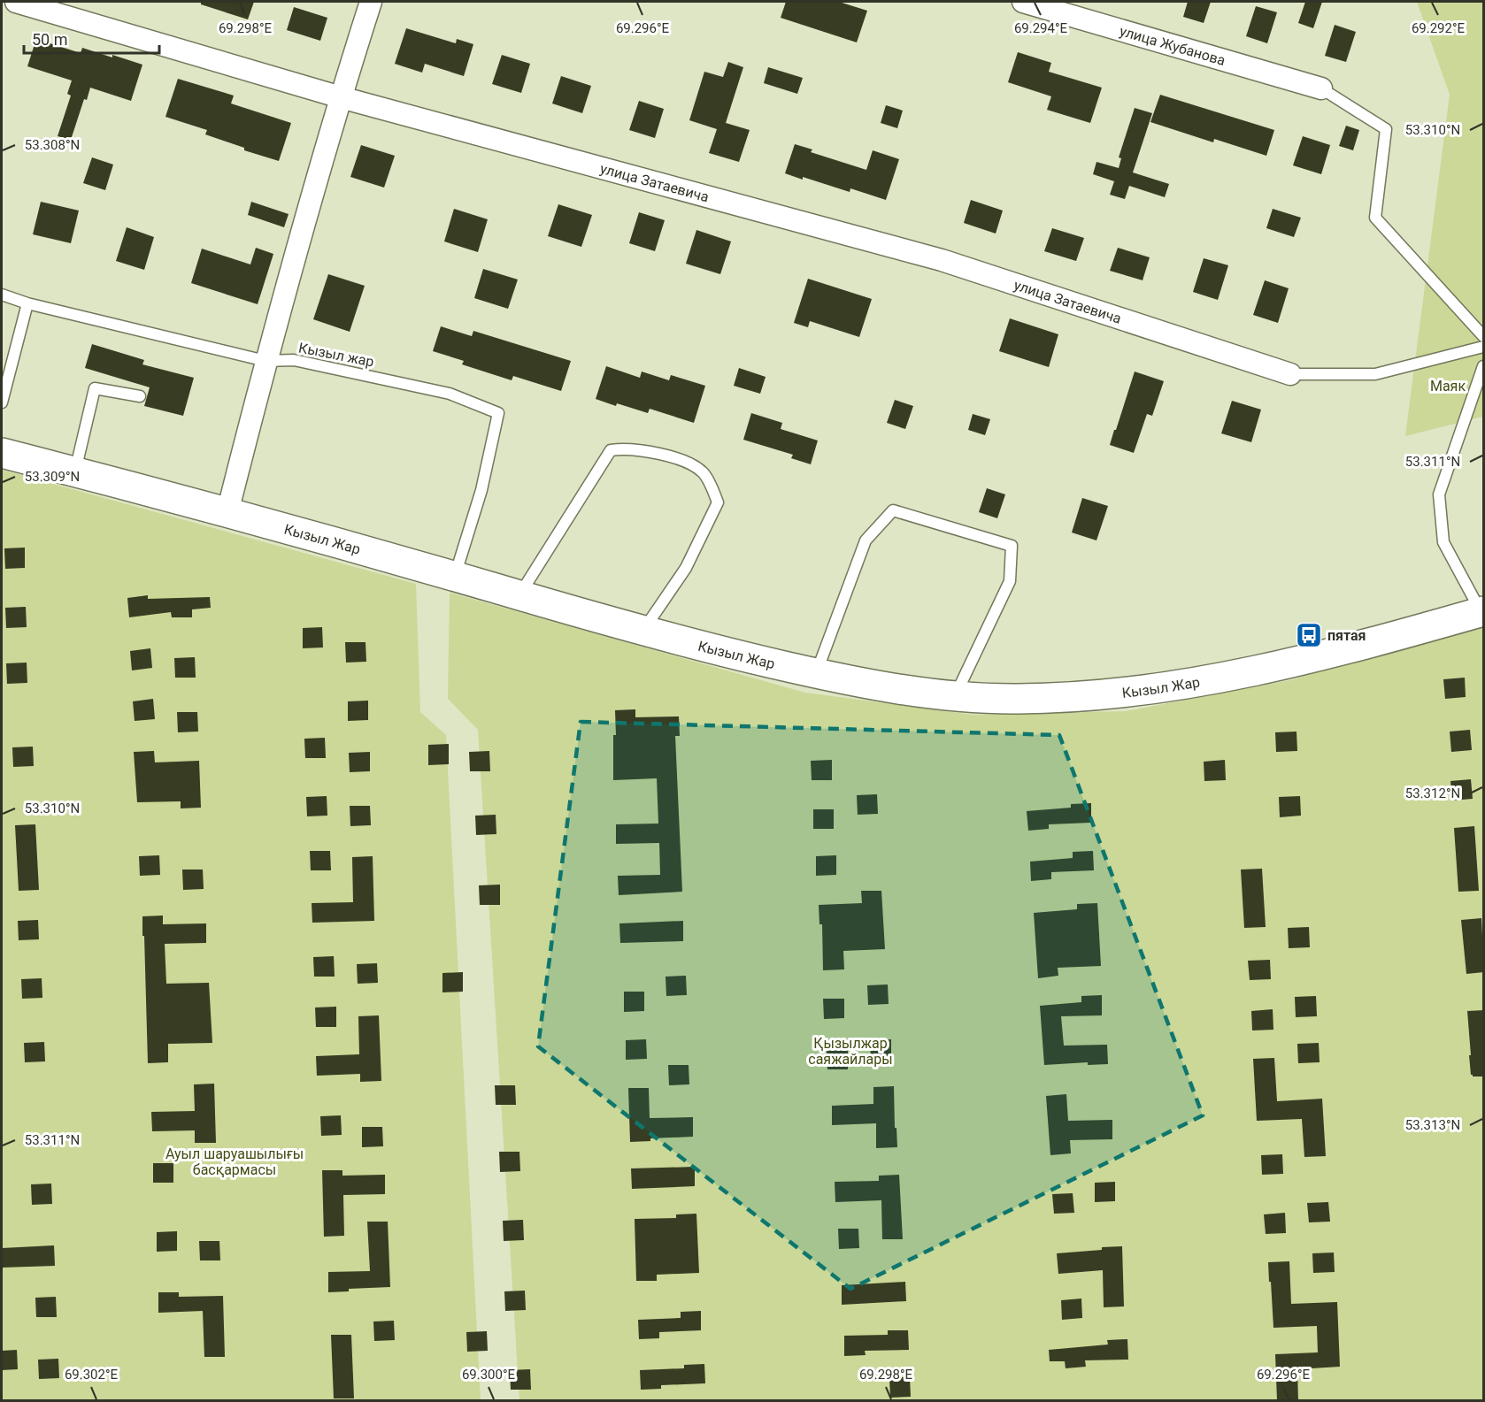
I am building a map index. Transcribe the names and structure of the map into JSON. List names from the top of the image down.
{
  "streets": {
    "main road": ["Кызыл Жар"],
    "street": ["улица Жубанова", "улица Затаевича"],
    "lane": ["Кызыл жар"]
  },
  "crossings": [
    ["Кызыл жар", "Кызыл Жар"]
  ],
  "parks": ["Маяк", "Қызылжар саяжайлары", "Ауыл шаруашылығы басқармасы"],
  "places": {
    "bus stop": ["пятая"]
  },
  "scale_bar": "50 m",
  "coordinates": [
    "69.298°E",
    "69.296°E",
    "69.294°E",
    "69.292°E",
    "53.310°N",
    "53.308°N",
    "53.311°N",
    "53.309°N",
    "53.312°N",
    "53.313°N",
    "69.302°E",
    "69.300°E"
  ]
}
